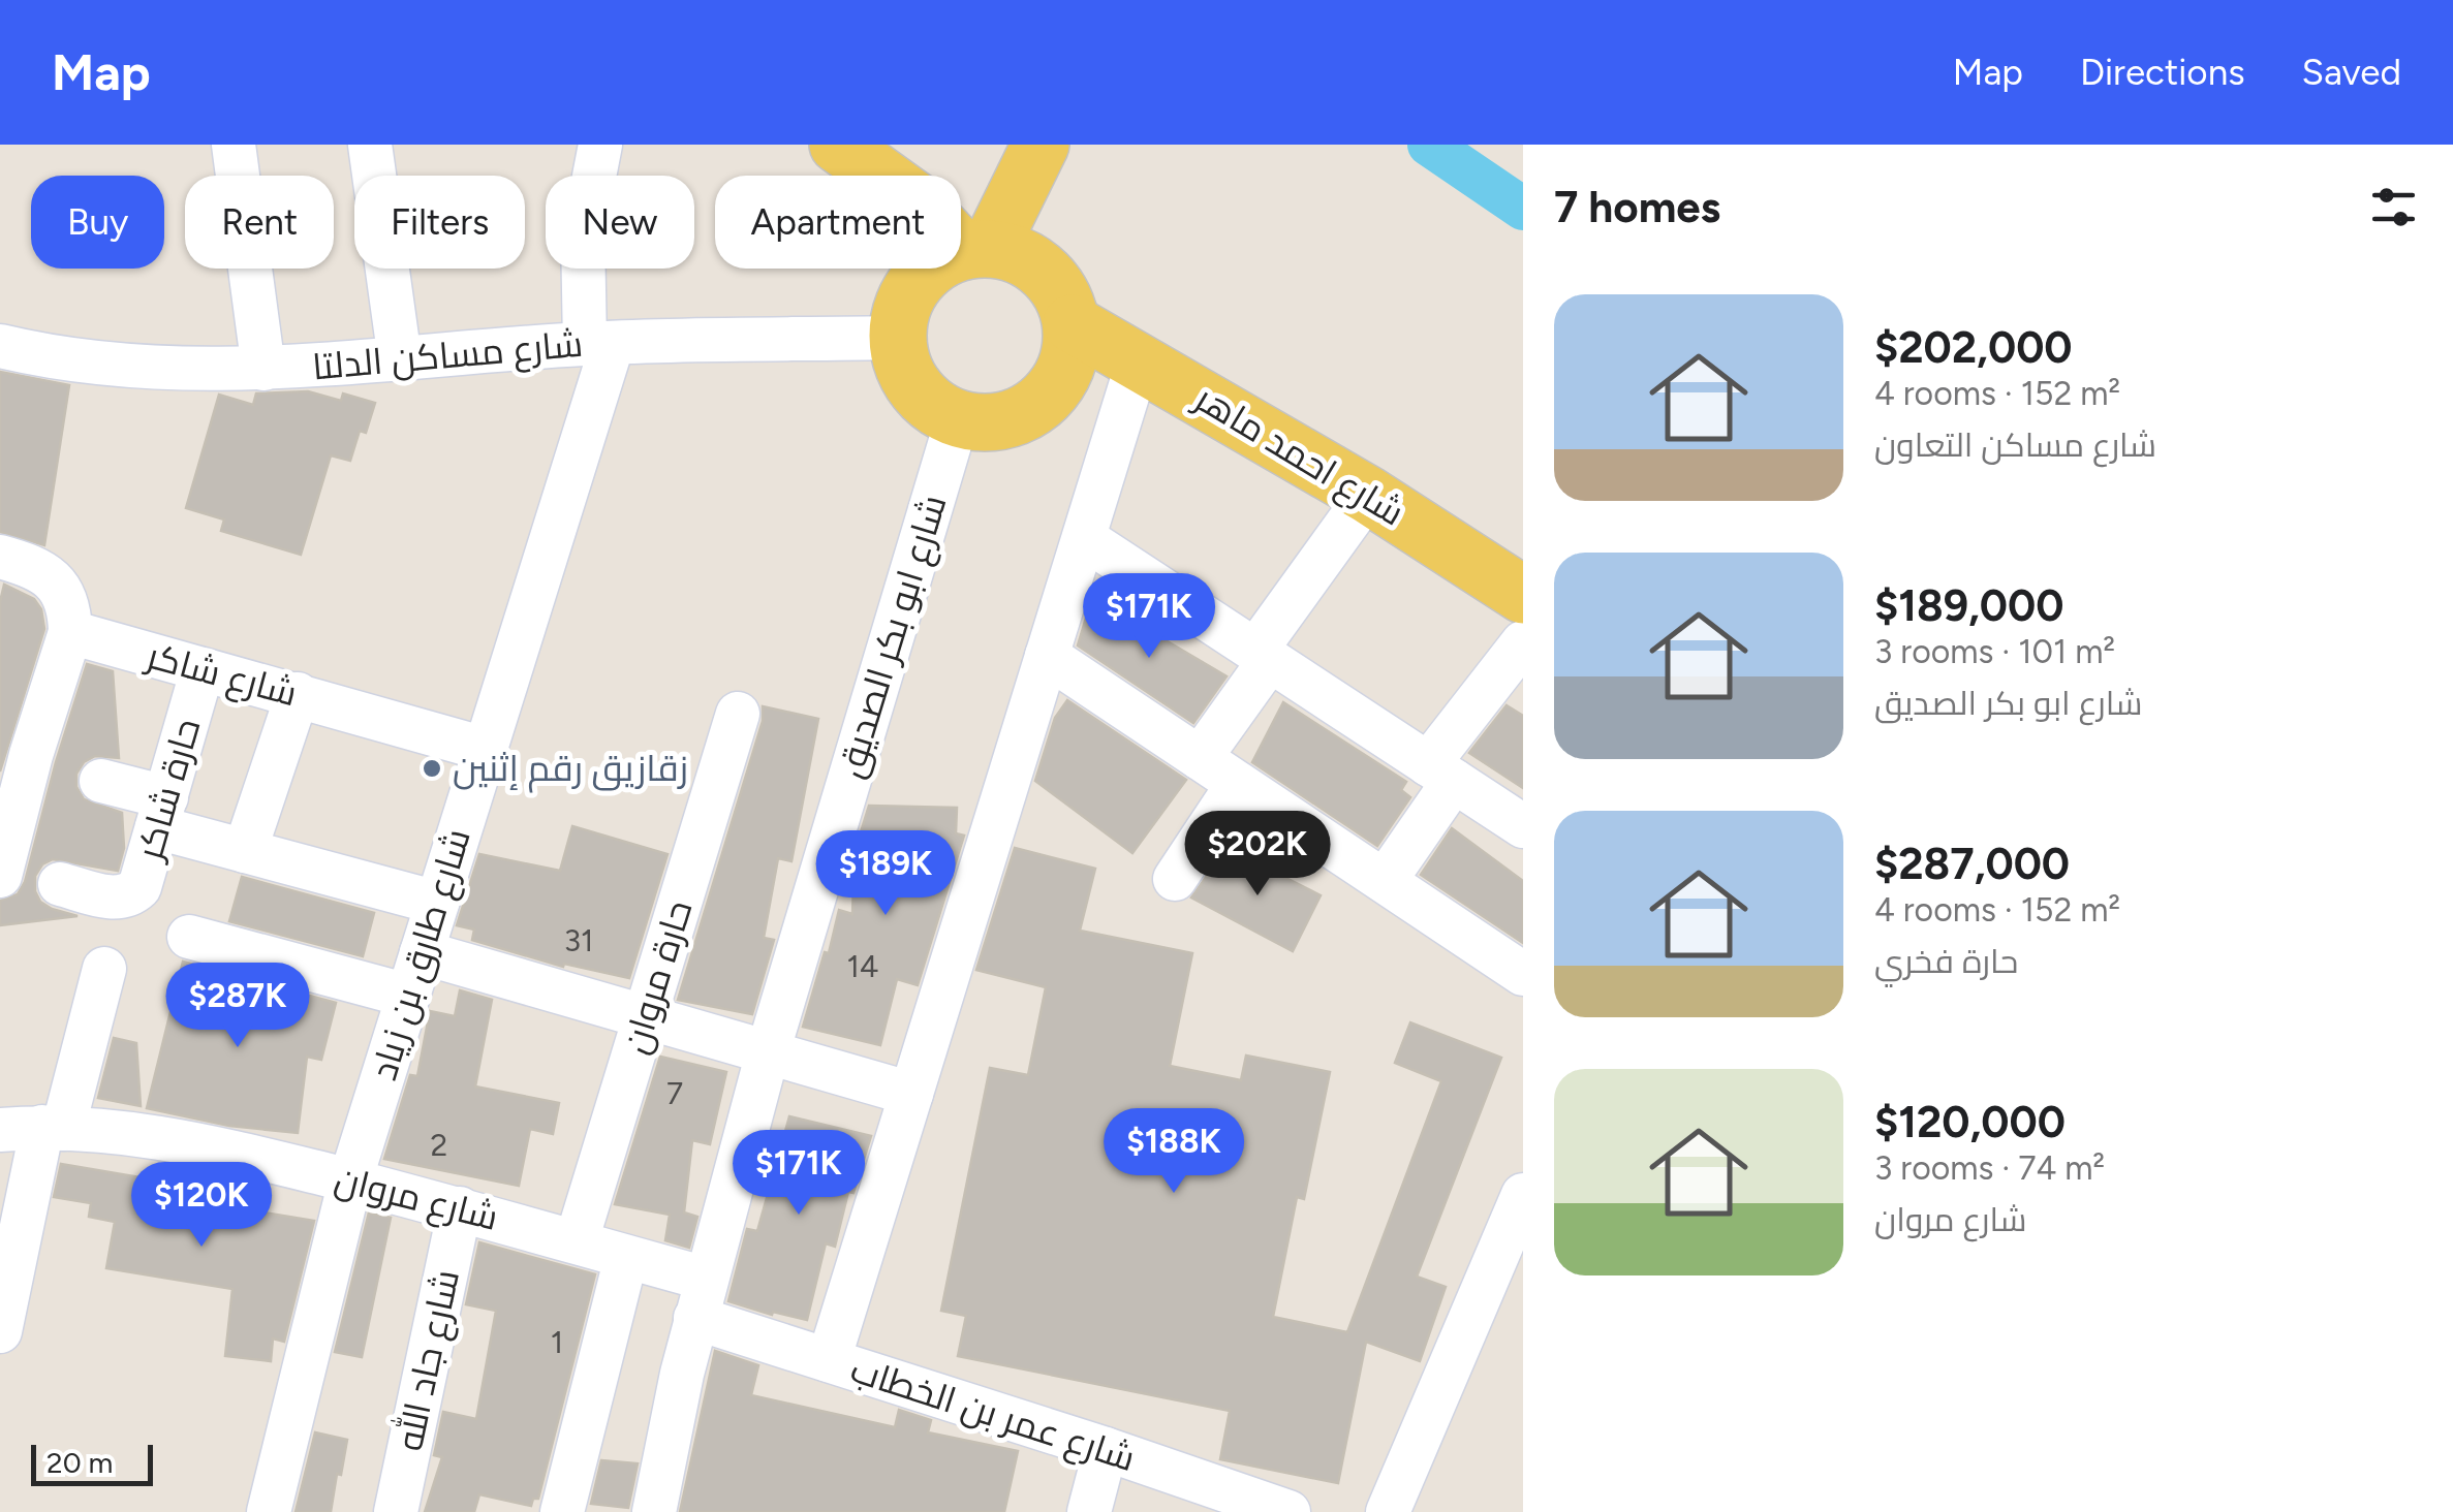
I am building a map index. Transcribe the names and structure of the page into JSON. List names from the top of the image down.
{
  "streets": {
    "main road": ["شارع احمد ماهر"],
    "street": [
      "شارع مساكن الدلتا",
      "شارع ابو بكر الصديق",
      "شارع شاكر",
      "حارة شاكر",
      "شارع طارق بن زياد",
      "حارة مروان",
      "شارع مروان",
      "شارع جاد الله",
      "شارع عمر بن الخطاب"
    ]
  },
  "crossings": [
    ["شارع مساكن الدلتا", "شارع احمد ماهر"],
    ["شارع مساكن الدلتا", "شارع ابو بكر الصديق"],
    ["شارع مساكن الدلتا", "شارع طارق بن زياد"],
    ["شارع احمد ماهر", "شارع ابو بكر الصديق"],
    ["شارع ابو بكر الصديق", "شارع مروان"],
    ["شارع ابو بكر الصديق", "شارع عمر بن الخطاب"],
    ["شارع شاكر", "حارة شاكر"],
    ["شارع شاكر", "شارع طارق بن زياد"],
    ["شارع طارق بن زياد", "شارع مروان"],
    ["حارة مروان", "شارع مروان"],
    ["شارع مروان", "شارع جاد الله"],
    ["شارع مروان", "شارع عمر بن الخطاب"]
  ],
  "places": ["زقازيق رقم إثنين"],
  "house_numbers": [
    "31",
    "14",
    "7",
    "2",
    "1"
  ],
  "scale_bar": "20 m",
  "page": {
    "header": "Map",
    "nav": ["Map", "Directions", "Saved"],
    "heading": "7 homes",
    "chip": [
      "Buy",
      "Rent",
      "Filters",
      "New",
      "Apartment"
    ],
    "list": [
      {
        "name": "$202,000",
        "note": "4 rooms · 152 m² · شارع مساكن التعاون"
      },
      {
        "name": "$189,000",
        "note": "3 rooms · 101 m² · شارع ابو بكر الصديق"
      },
      {
        "name": "$287,000",
        "note": "4 rooms · 152 m² · حارة فخري"
      },
      {
        "name": "$120,000",
        "note": "3 rooms · 74 m² · شارع مروان"
      }
    ],
    "price": [
      "$171K",
      "$202K",
      "$189K",
      "$287K",
      "$188K",
      "$171K",
      "$120K"
    ],
    "scale": "20 m"
  }
}
